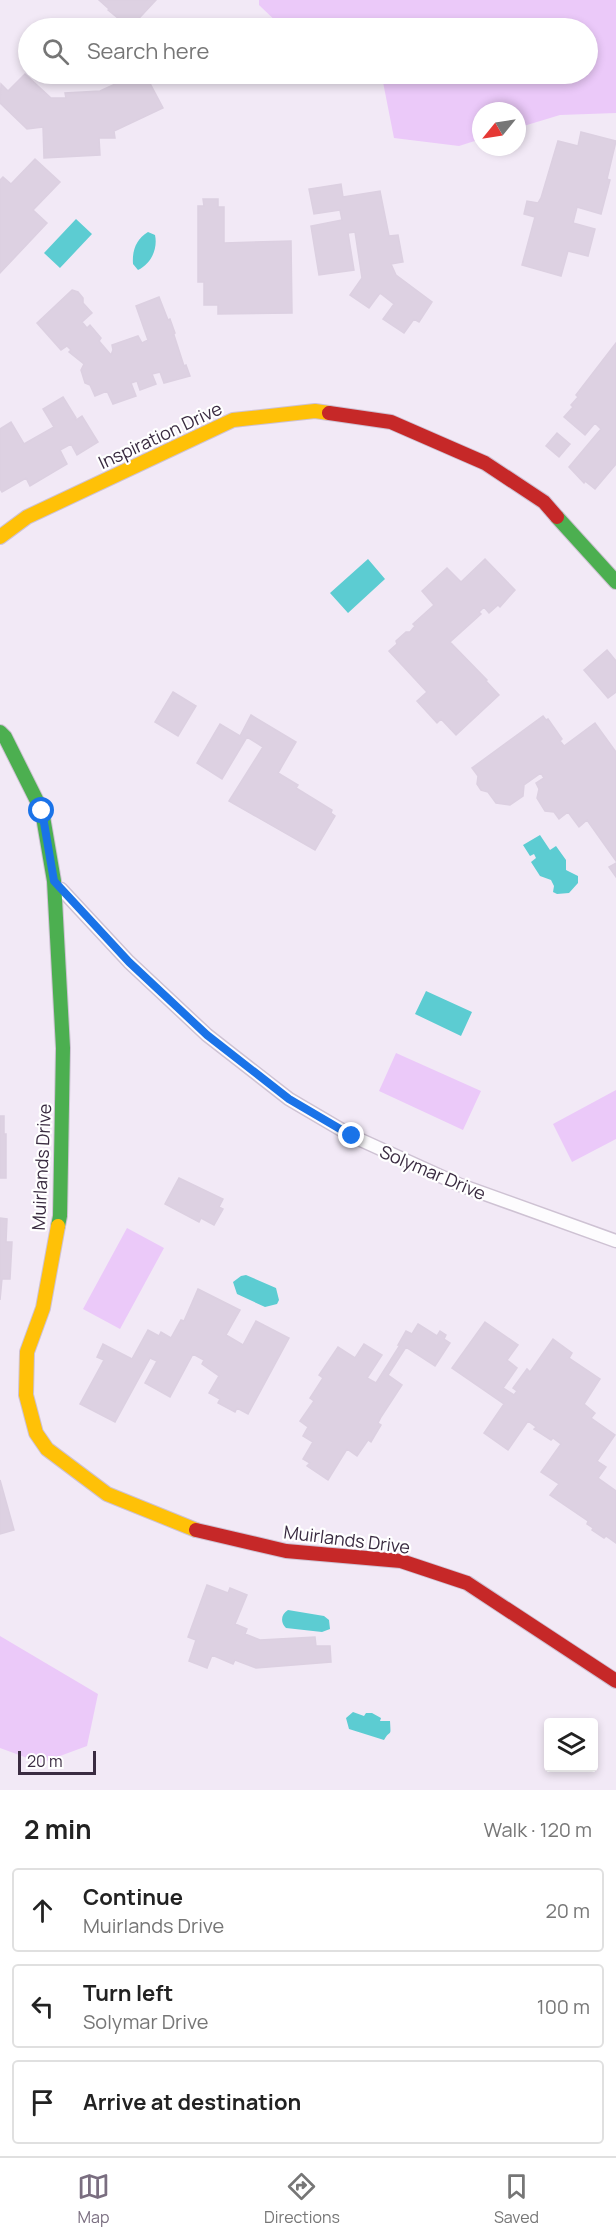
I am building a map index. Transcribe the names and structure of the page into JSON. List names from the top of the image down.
{
  "streets": {
    "street": ["Inspiration Drive", "Muirlands Drive"],
    "lane": ["Solymar Drive"]
  },
  "crossings": [
    ["Muirlands Drive", "Solymar Drive"]
  ],
  "scale_bar": "20 m",
  "north": "bottom left",
  "page": {
    "search": "Search here",
    "scale": "20 m",
    "heading": ["2 min", "Walk · 120 m"],
    "list": [
      ["Continue", "Muirlands Drive", "20 m"],
      ["Turn left", "Solymar Drive", "100 m"],
      "Arrive at destination"
    ],
    "nav": ["Map", "Directions", "Saved"]
  }
}
